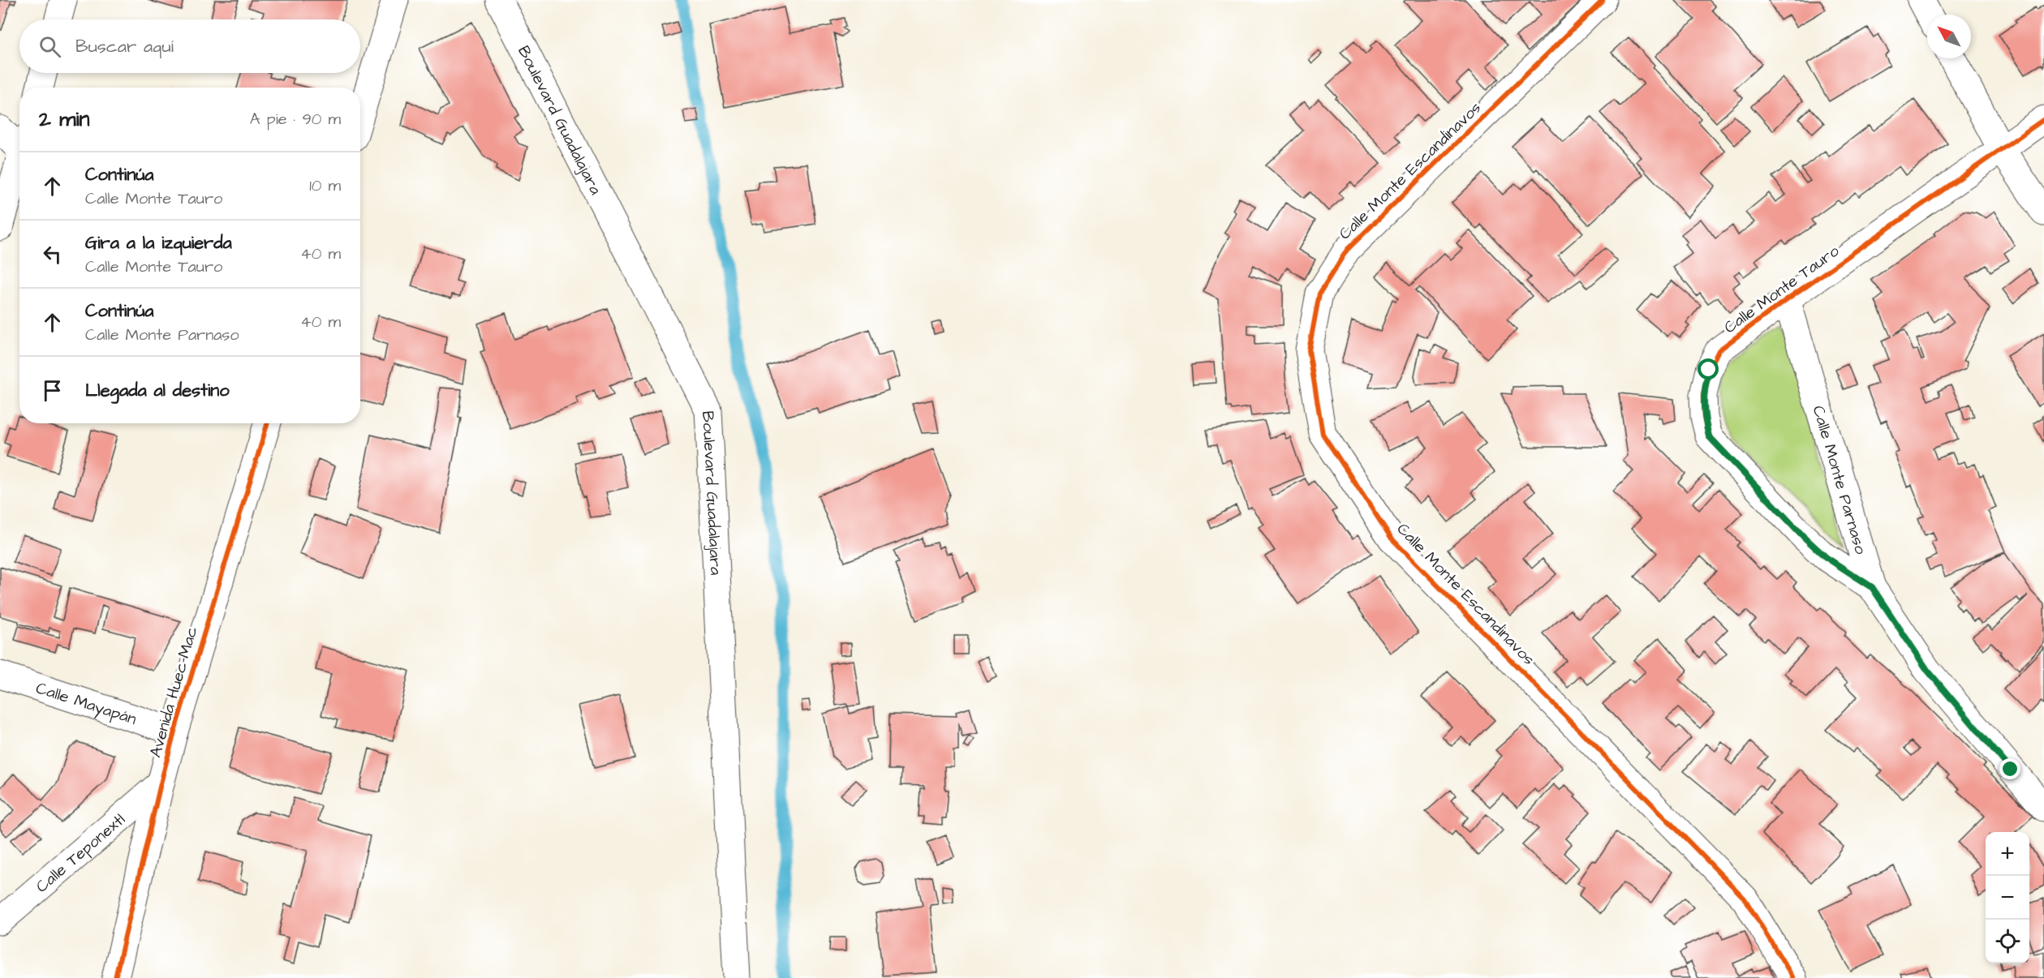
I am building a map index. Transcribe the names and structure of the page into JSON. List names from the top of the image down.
{
  "streets": {
    "street": [
      "Boulevard Guadalajara",
      "Calle Monte Escandinavos",
      "Calle Monte Tauro",
      "Calle Monte Parnaso",
      "Avenida Huec-Mac",
      "Calle Mayapán",
      "Calle Teponextl"
    ]
  },
  "crossings": [
    ["Calle Monte Tauro", "Calle Monte Parnaso"],
    ["Avenida Huec-Mac", "Calle Mayapán"],
    ["Avenida Huec-Mac", "Calle Teponextl"]
  ],
  "north": "top left",
  "page": {
    "search": "Buscar aquí",
    "heading": ["2 min", "A pie · 90 m"],
    "list": [
      ["Continúa", "Calle Monte Tauro", "10 m"],
      ["Gira a la izquierda", "Calle Monte Tauro", "40 m"],
      ["Continúa", "Calle Monte Parnaso", "40 m"],
      "Llegada al destino"
    ],
    "map_buttons": ["+", "−"]
  }
}
